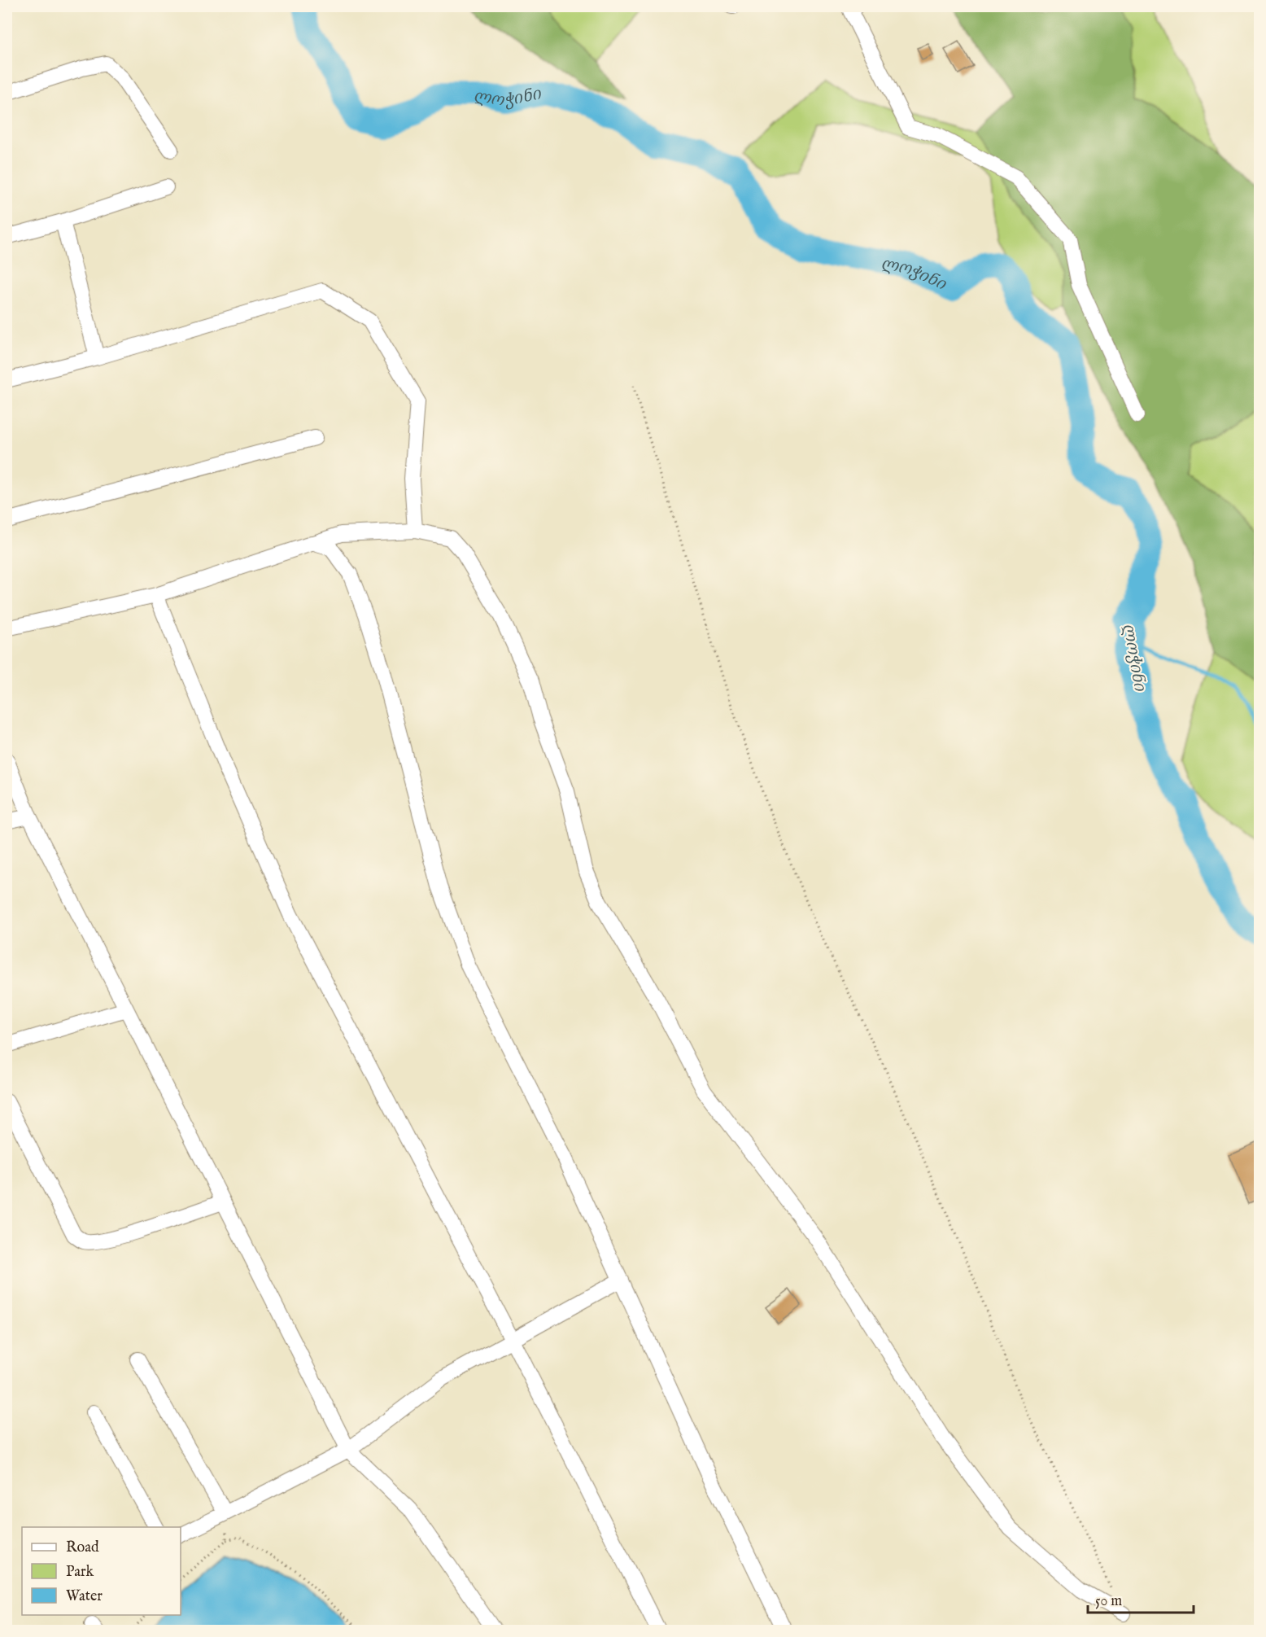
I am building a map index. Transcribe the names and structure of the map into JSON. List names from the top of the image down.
{
  "water": ["ლოჭინი"],
  "legend": ["Road", "Park", "Water"],
  "scale_bar": "50 m"
}
